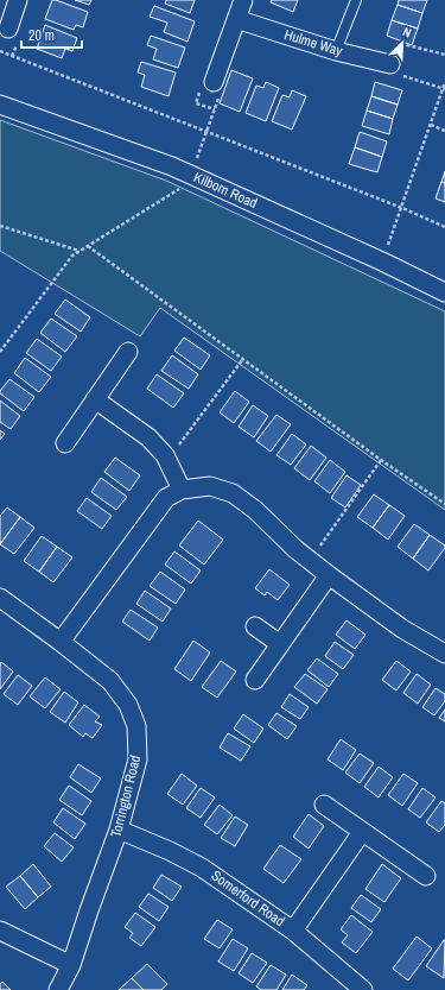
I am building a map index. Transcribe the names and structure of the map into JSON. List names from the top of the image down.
{
  "streets": {
    "street": [
      "Hulme Way",
      "Kilborn Road",
      "Torrington Road",
      "Somerford Road"
    ]
  },
  "crossings": [
    ["Torrington Road", "Somerford Road"]
  ],
  "scale_bar": "20 m",
  "north": "top right"
}
